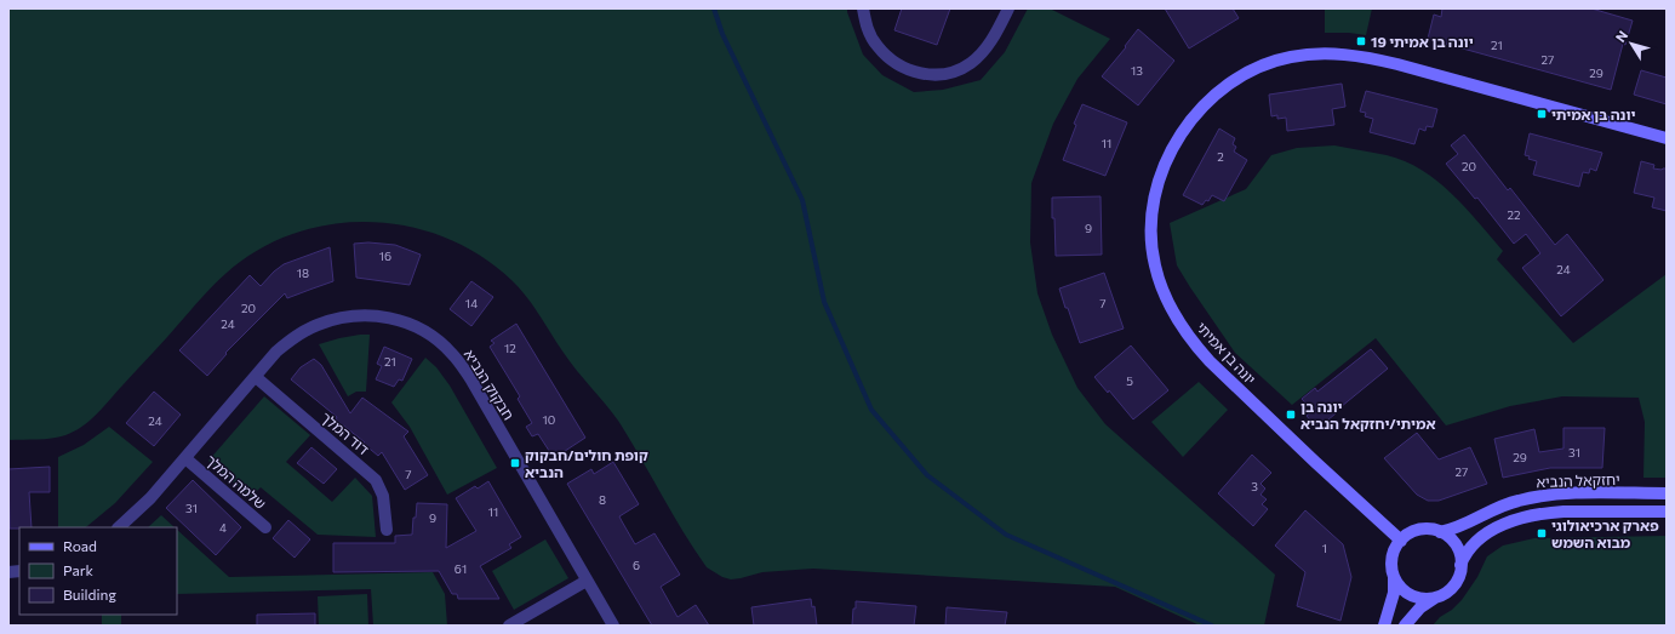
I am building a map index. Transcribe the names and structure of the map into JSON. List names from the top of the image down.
{
  "streets": {
    "street": [
      "יונה בן אמיתי",
      "חבקוק הנביא",
      "דוד המלך",
      "יחזקאל הנביא",
      "שלמה המלך"
    ]
  },
  "crossings": [
    ["יונה בן אמיתי", "יחזקאל הנביא"],
    ["חבקוק הנביא", "דוד המלך"],
    ["חבקוק הנביא", "שלמה המלך"]
  ],
  "places": {
    "transit": [
      "יונה בן אמיתי 19",
      "יונה בן אמיתי",
      "יונה בן אמיתי/יחזקאל הנביא",
      "קופת חולים/חבקוק הנביא",
      "פארק ארכיאולוגי מבוא השמש"
    ]
  },
  "house_numbers": [
    "21",
    "27",
    "13",
    "29",
    "11",
    "2",
    "20",
    "22",
    "9",
    "16",
    "24",
    "18",
    "14",
    "7",
    "20",
    "24",
    "12",
    "21",
    "5",
    "10",
    "24",
    "31",
    "29",
    "27",
    "7",
    "3",
    "8",
    "31",
    "11",
    "9",
    "4",
    "1",
    "6",
    "61"
  ],
  "legend": ["Road", "Park", "Building"],
  "north": "top left"
}
